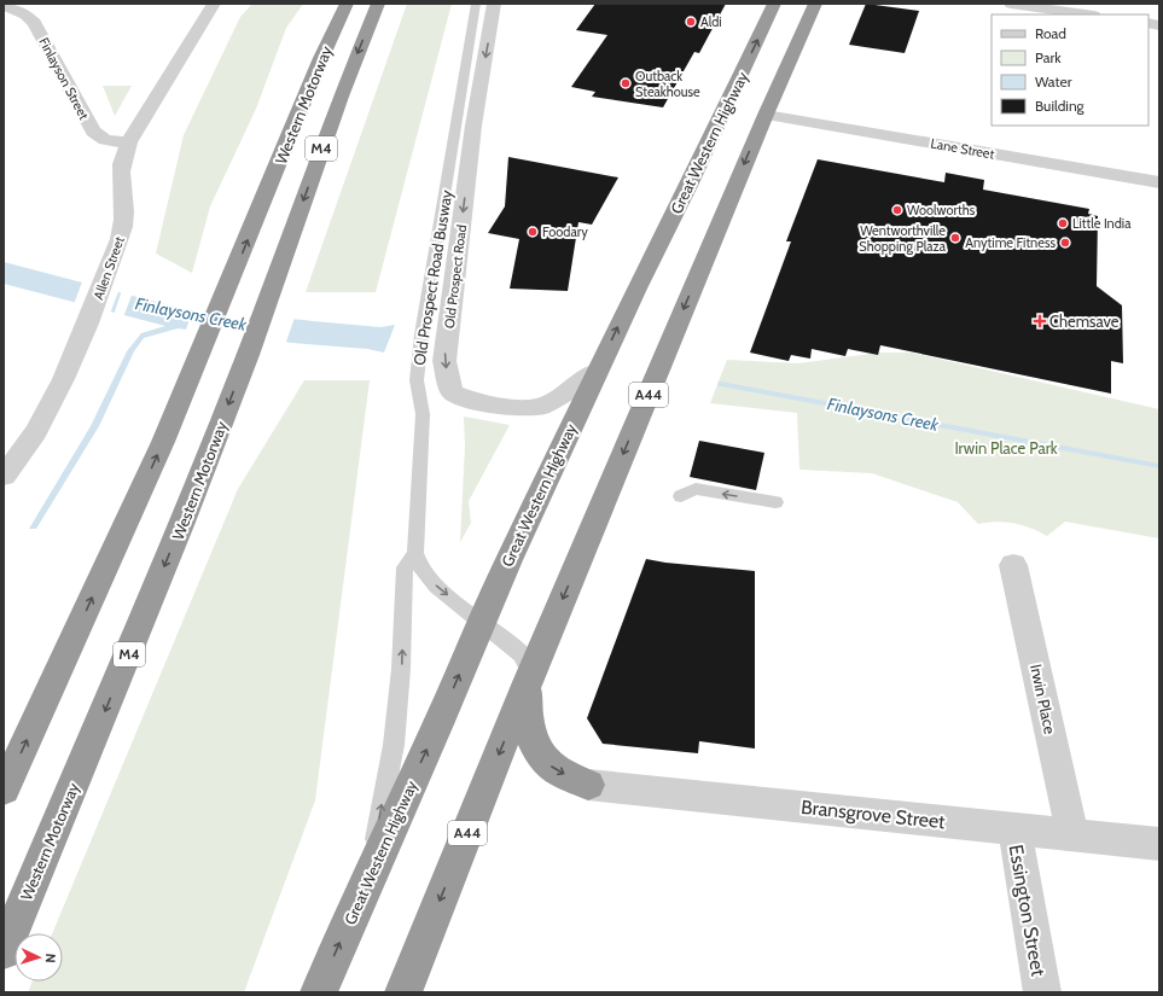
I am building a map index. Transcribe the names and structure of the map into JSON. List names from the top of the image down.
{
  "streets": {
    "highway": [
      "Western Motorway",
      "Great Western Highway",
      "M4",
      "A44"
    ],
    "street": [
      "Finlayson Street",
      "Lane Street",
      "Allen Street",
      "Old Prospect Road",
      "Irwin Place",
      "Bransgrove Street",
      "Essington Street"
    ],
    "lane": ["Old Prospect Road Busway"]
  },
  "crossings": [
    ["Finlayson Street", "Allen Street"],
    ["Great Western Highway", "Old Prospect Road"],
    ["Great Western Highway", "Old Prospect Road Busway"],
    ["Lane Street", "A44"],
    ["Irwin Place", "Bransgrove Street"],
    ["Bransgrove Street", "Essington Street"]
  ],
  "one_way": ["Old Prospect Road Busway"],
  "water": ["Finlaysons Creek"],
  "parks": ["Irwin Place Park"],
  "places": {
    "other": [
      "Aldi",
      "Outback Steakhouse",
      "Woolworths",
      "Little India",
      "Foodary",
      "Wentworthville Shopping Plaza",
      "Anytime Fitness"
    ],
    "health": ["Chemsave"]
  },
  "legend": [
    "Road",
    "Park",
    "Water",
    "Building"
  ],
  "north": "right"
}
